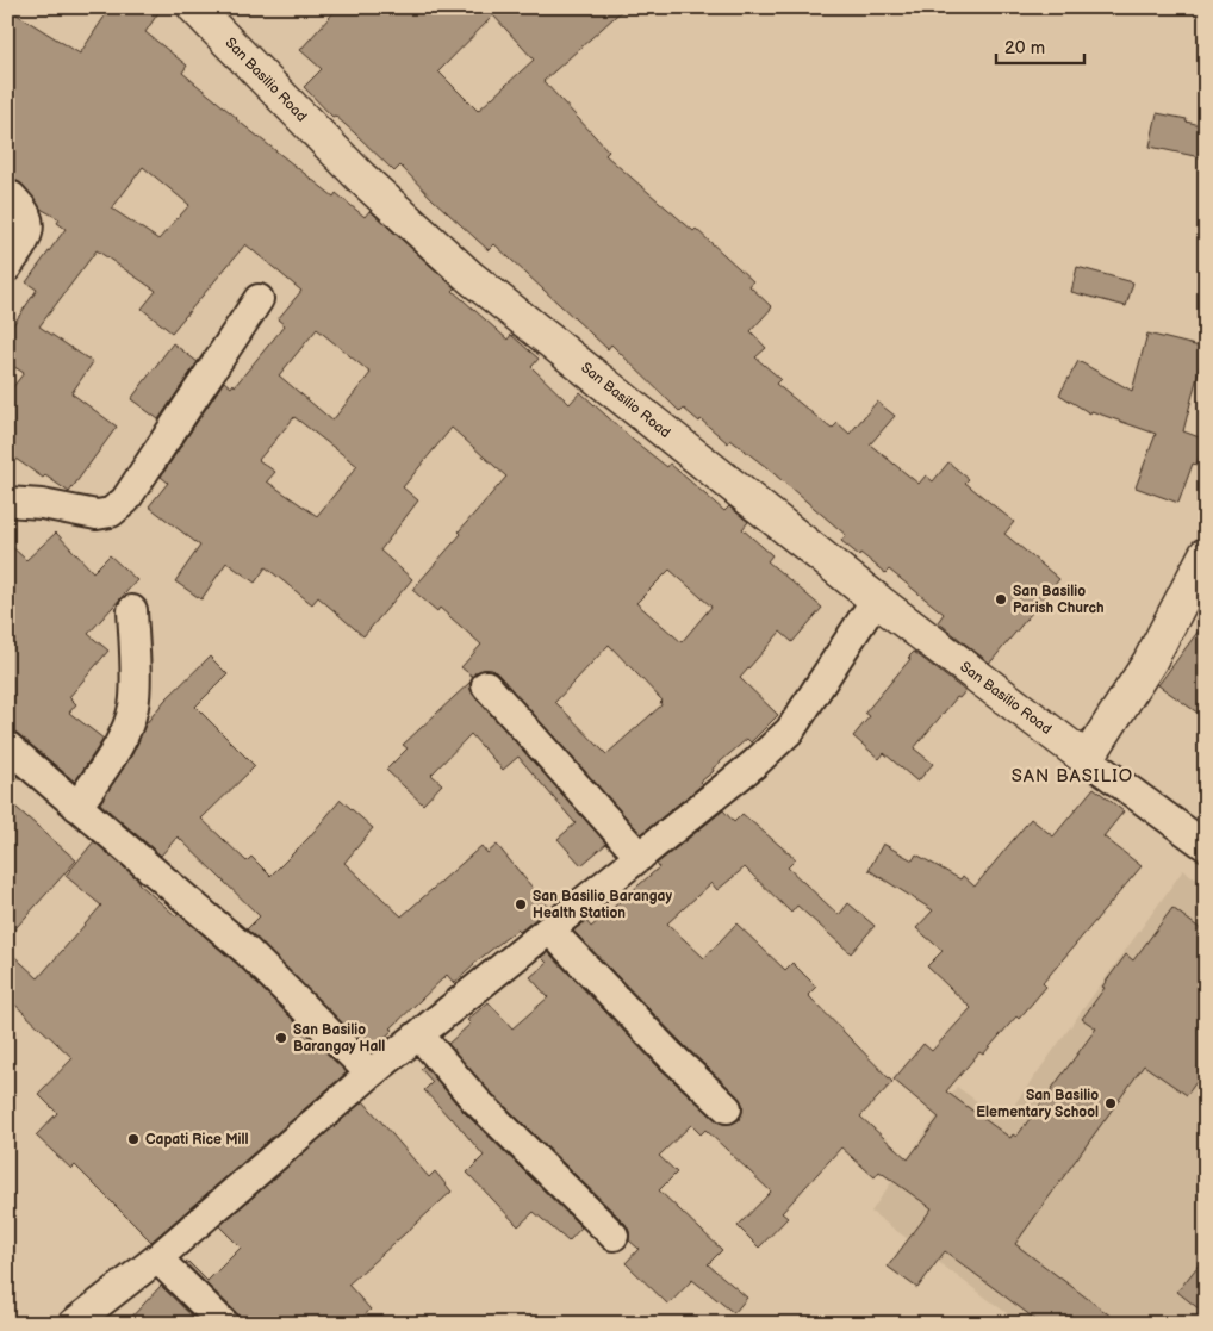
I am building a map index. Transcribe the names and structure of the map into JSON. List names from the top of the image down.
{
  "streets": {
    "street": ["San Basilio Road"]
  },
  "districts": ["SAN BASILIO"],
  "places": [
    "San Basilio Parish Church",
    "San Basilio Barangay Health Station",
    "San Basilio Barangay Hall",
    "San Basilio Elementary School",
    "Capati Rice Mill"
  ],
  "scale_bar": "20 m"
}
